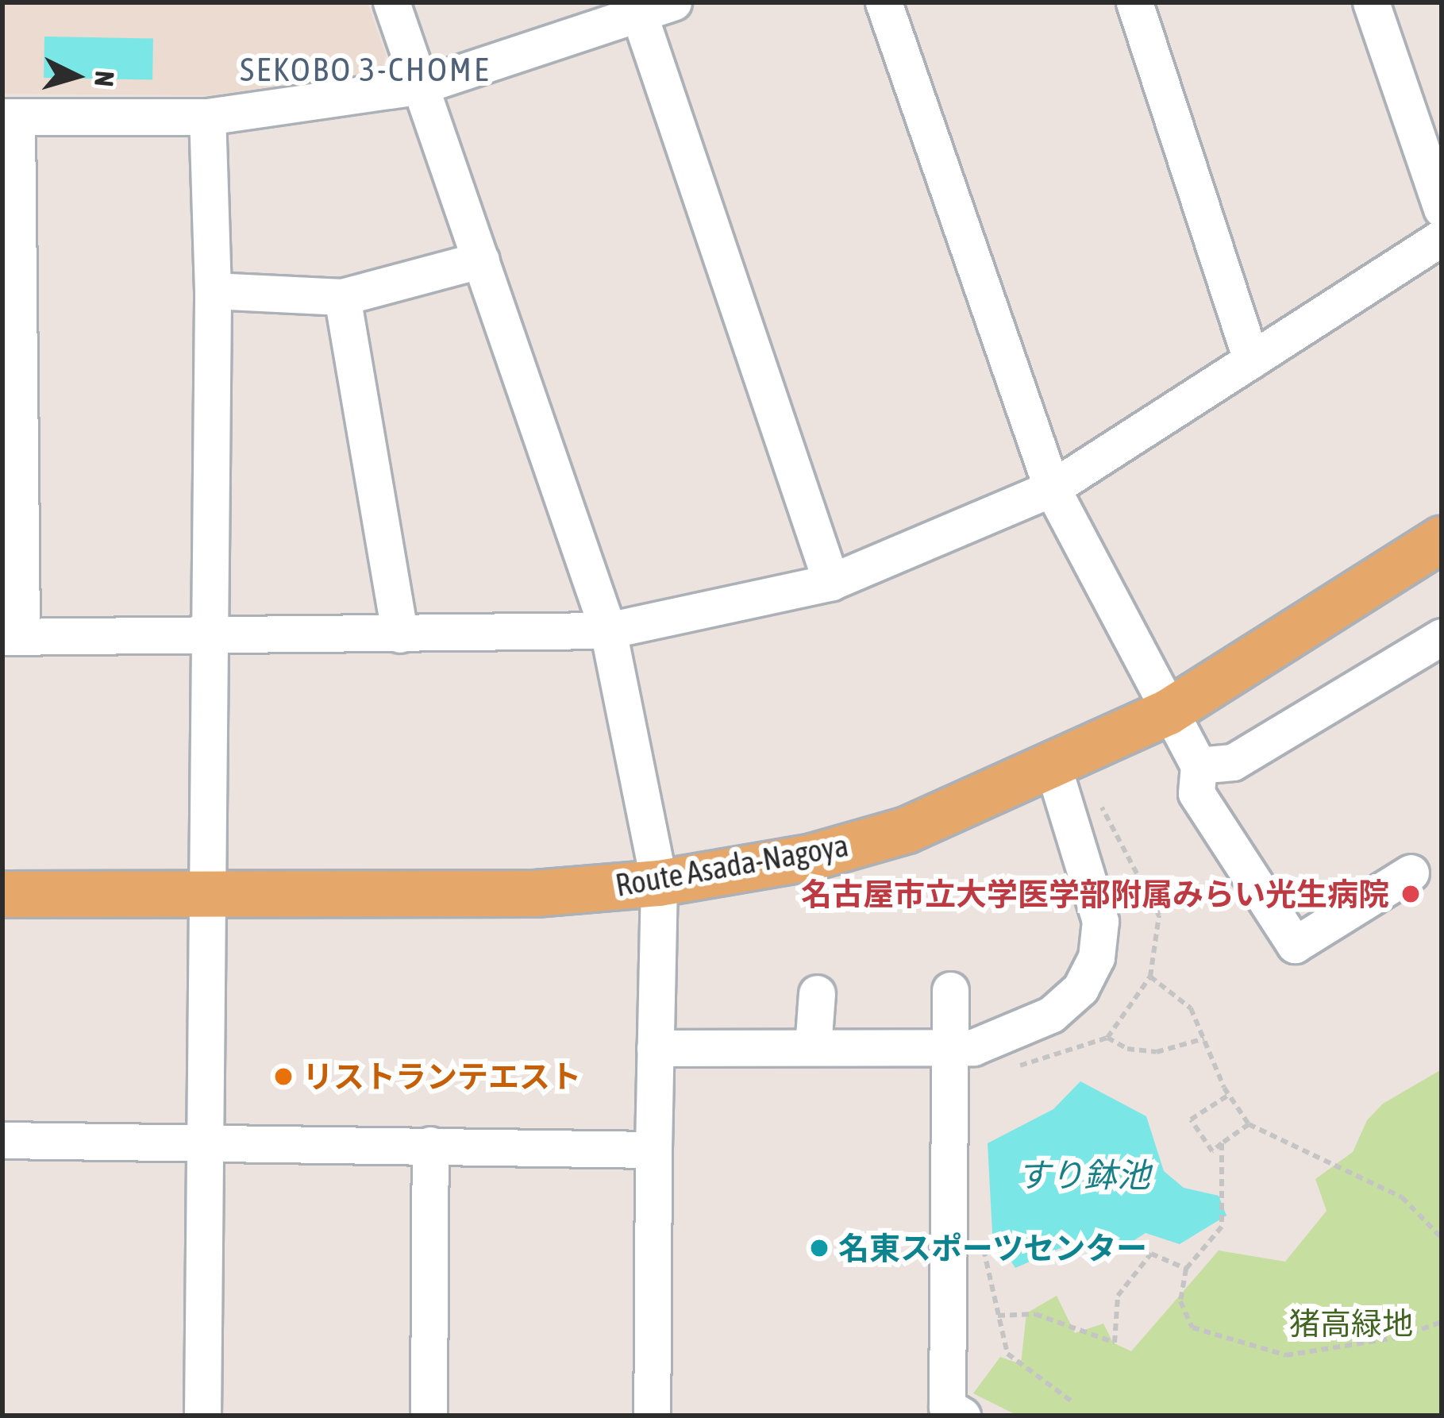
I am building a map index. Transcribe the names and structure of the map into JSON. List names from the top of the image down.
{
  "streets": {
    "main road": ["Route Asada-Nagoya"]
  },
  "districts": ["SEKOBO 3-CHOME"],
  "water": ["すり鉢池"],
  "parks": ["猪高緑地"],
  "places": ["名古屋市立大学医学部附属みらい光生病院", "リストランテエスト", "名東スポーツセンター"],
  "north": "right"
}
